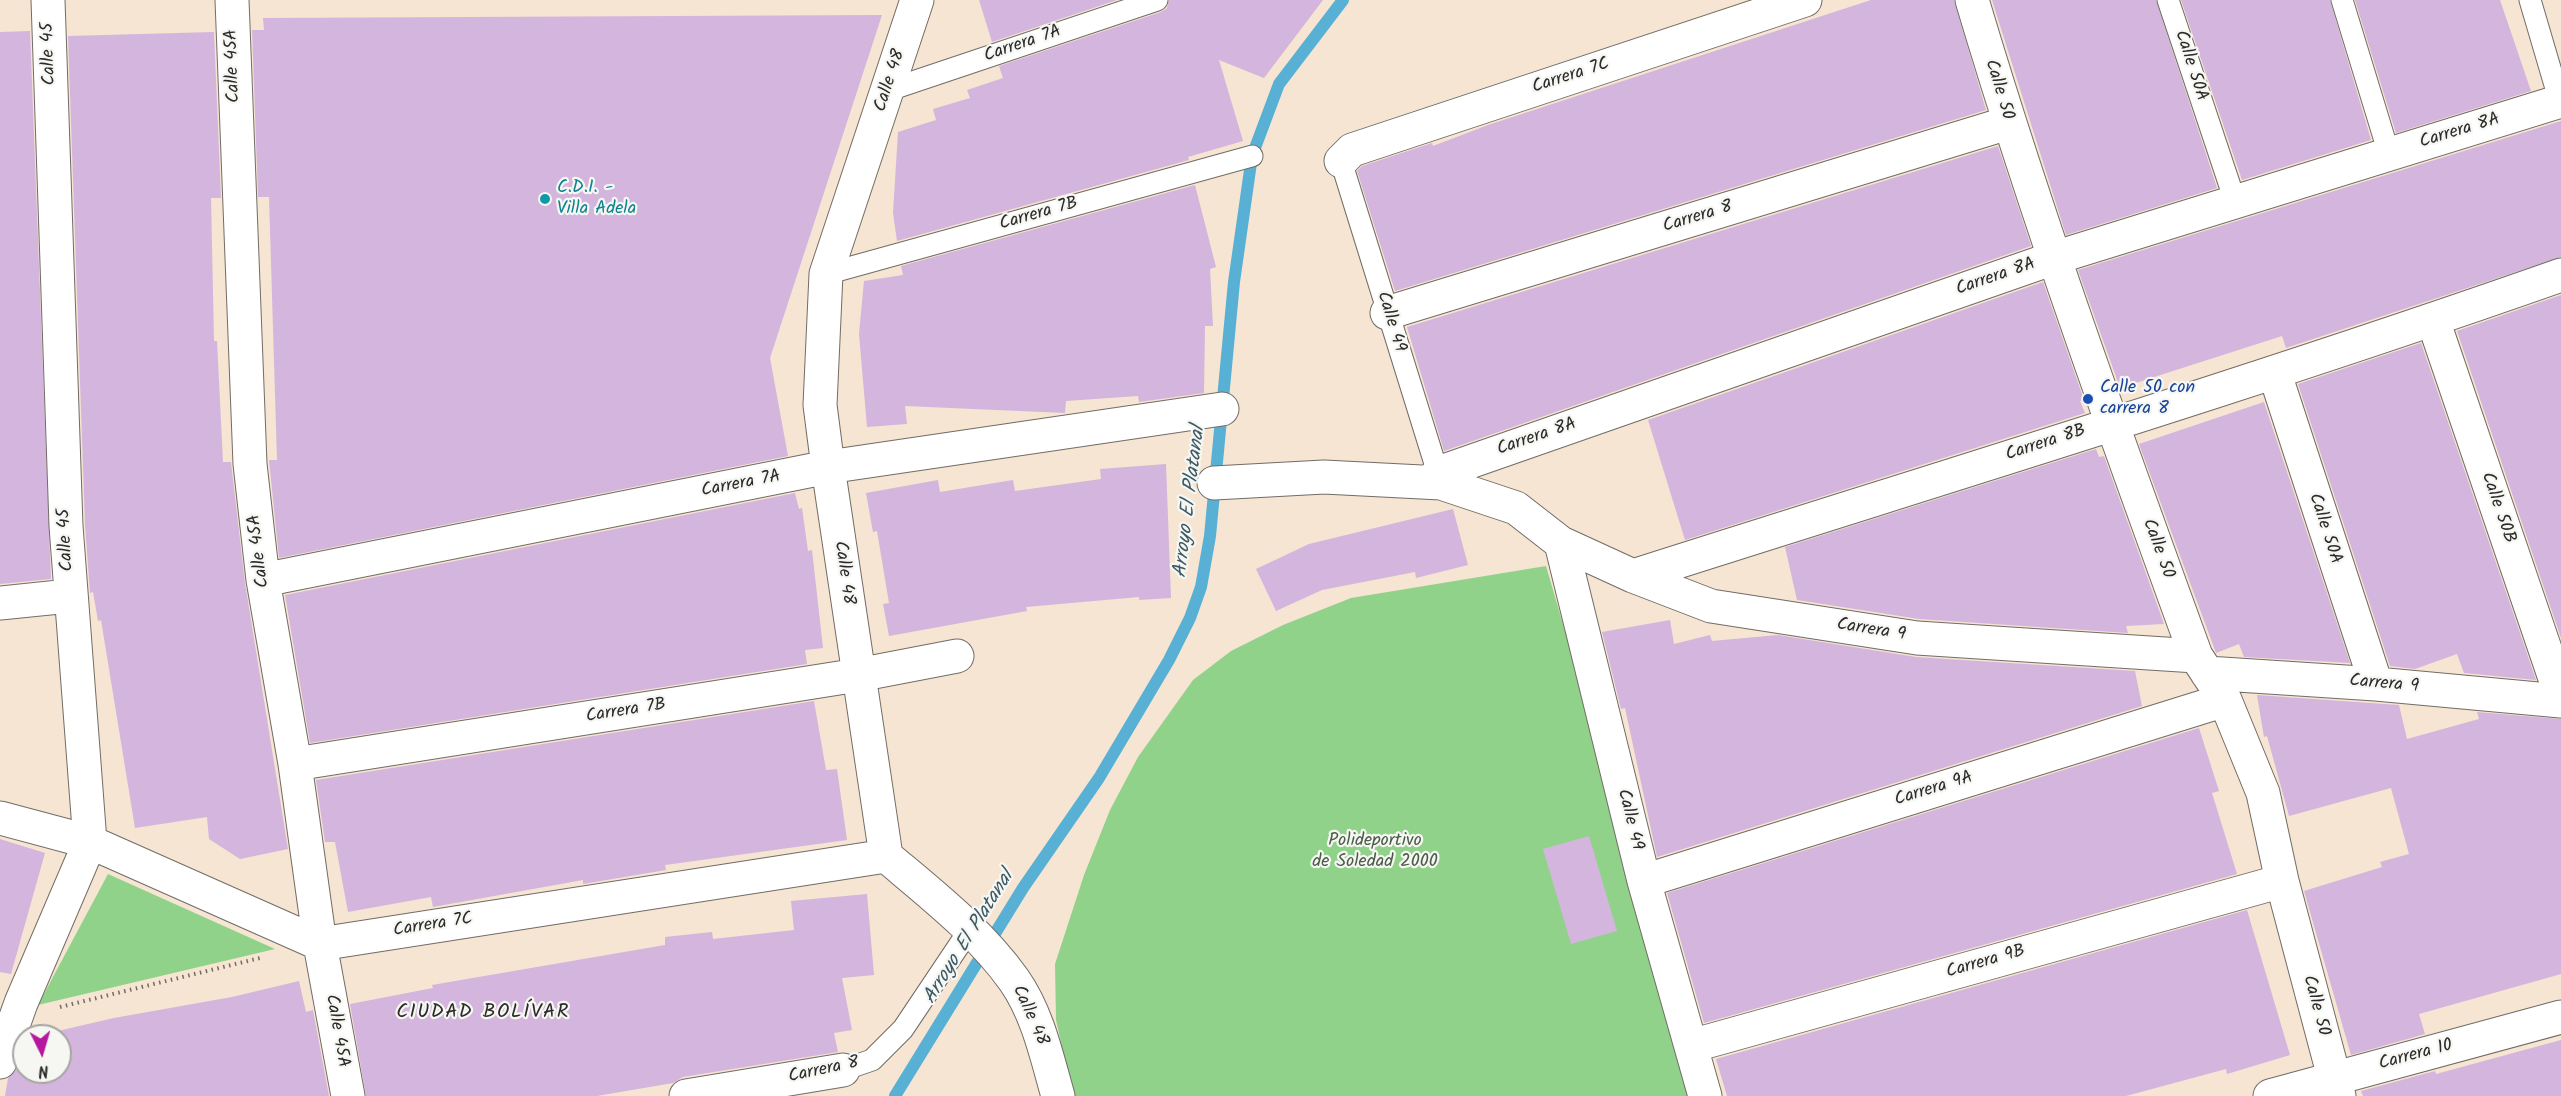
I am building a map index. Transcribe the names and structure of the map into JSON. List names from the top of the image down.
{
  "streets": {
    "street": [
      "Carrera 7A",
      "Calle 45",
      "Calle 45A",
      "Calle 50A",
      "Carrera 7C",
      "Calle 48",
      "Calle 50",
      "Carrera 8A",
      "Carrera 7B",
      "Carrera 8",
      "Calle 49",
      "Carrera 8B",
      "Calle 50B",
      "Carrera 9",
      "Carrera 9A",
      "Carrera 9B",
      "Carrera 10"
    ]
  },
  "crossings": [
    ["Carrera 7A", "Calle 45A"],
    ["Carrera 7A", "Calle 48"],
    ["Calle 45A", "Carrera 7C"],
    ["Calle 45A", "Carrera 7B"],
    ["Calle 50A", "Carrera 8A"],
    ["Calle 50A", "Carrera 8B"],
    ["Calle 50A", "Carrera 9"],
    ["Carrera 7C", "Calle 48"],
    ["Carrera 7C", "Calle 49"],
    ["Calle 48", "Carrera 7B"],
    ["Calle 48", "Carrera 8"],
    ["Calle 50", "Carrera 8A"],
    ["Calle 50", "Carrera 8"],
    ["Calle 50", "Carrera 8B"],
    ["Calle 50", "Carrera 9"],
    ["Calle 50", "Carrera 9A"],
    ["Calle 50", "Carrera 9B"],
    ["Calle 50", "Carrera 10"],
    ["Carrera 8A", "Calle 49"],
    ["Carrera 8A", "Carrera 9"],
    ["Carrera 8", "Calle 49"],
    ["Calle 49", "Carrera 9"],
    ["Calle 49", "Carrera 9A"],
    ["Calle 49", "Carrera 9B"],
    ["Carrera 8B", "Calle 50B"],
    ["Carrera 8B", "Carrera 9"]
  ],
  "districts": ["CIUDAD BOLÍVAR"],
  "water": ["Arroyo El Platanal"],
  "parks": ["Polideportivo de Soledad 2000"],
  "places": ["C.D.I. - Villa Adela", "Calle 50 con carrera 8"],
  "north": "bottom"
}
